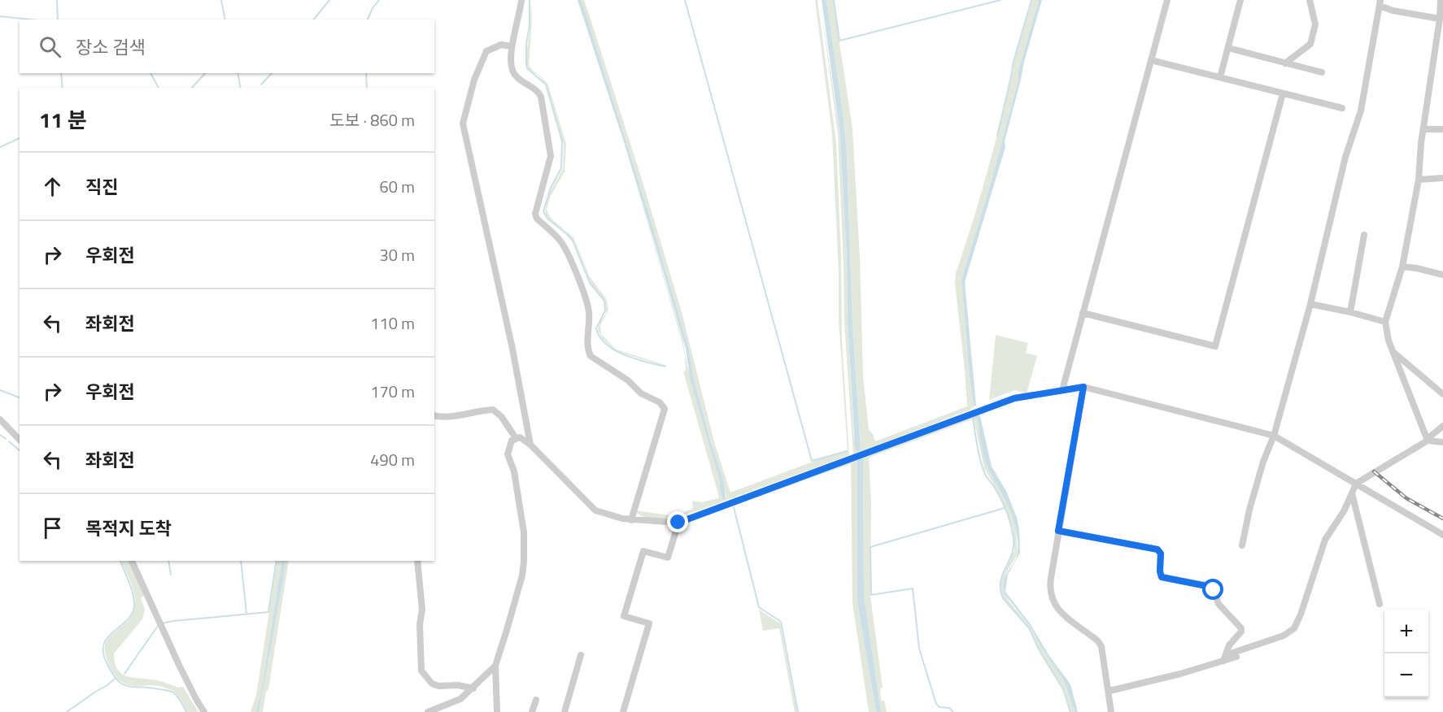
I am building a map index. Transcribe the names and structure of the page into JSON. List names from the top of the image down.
{
  "page": {
    "search": "장소 검색",
    "heading": ["11 분", "도보 · 860 m"],
    "list": [
      ["직진", "60 m"],
      ["우회전", "30 m"],
      ["좌회전", "110 m"],
      ["우회전", "170 m"],
      ["좌회전", "490 m"],
      "목적지 도착"
    ],
    "map_buttons": ["+", "−"]
  }
}
